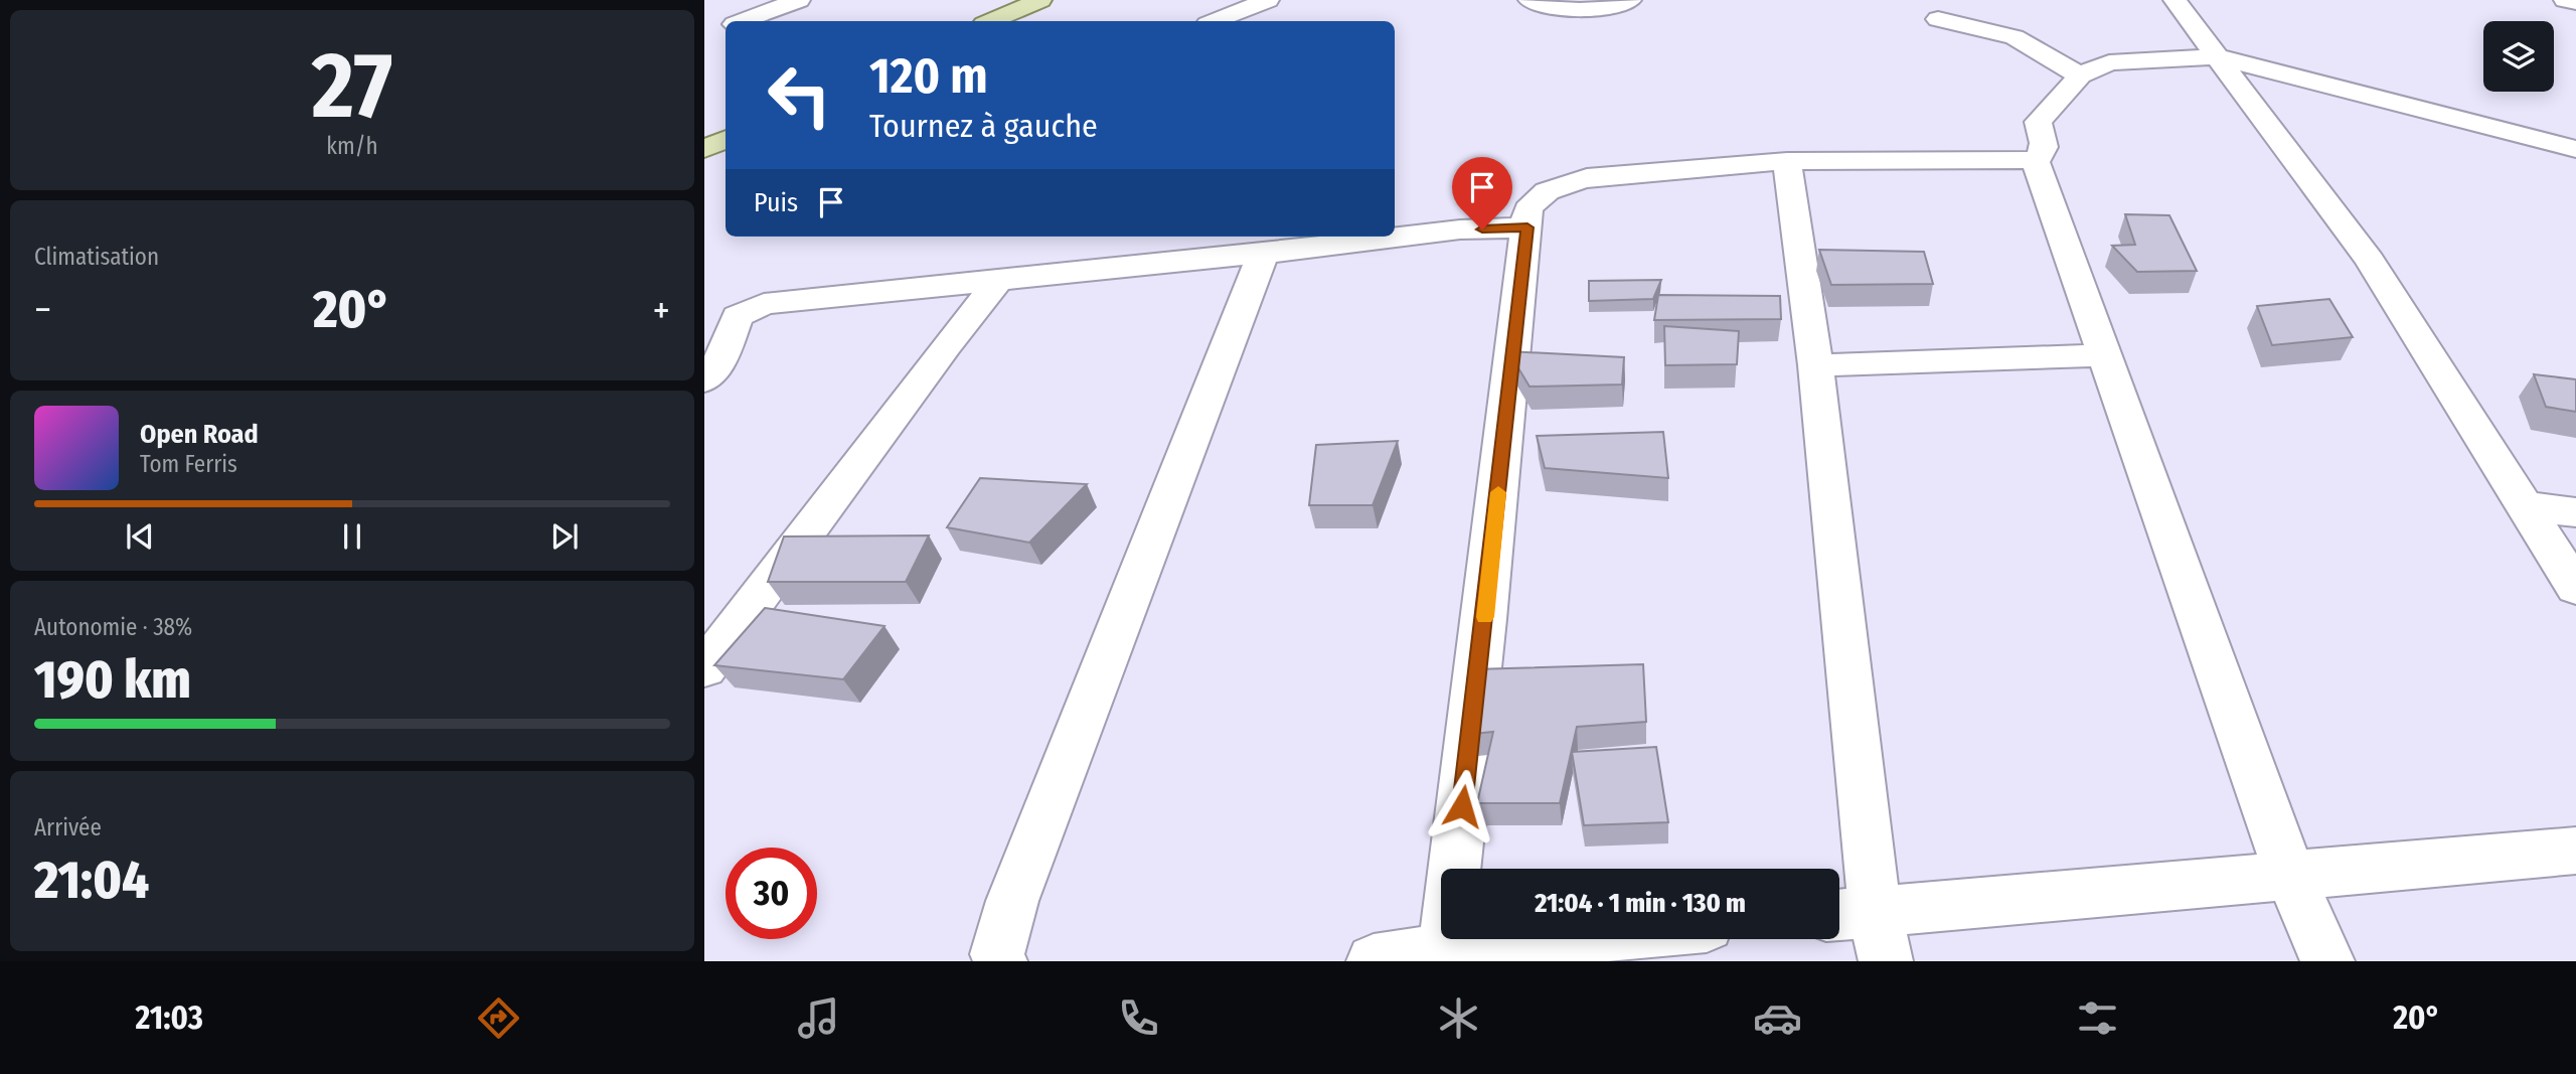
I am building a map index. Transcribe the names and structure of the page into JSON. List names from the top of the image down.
{
  "page": {
    "tile": [
      ["27", "km/h"],
      "Climatisation",
      ["Autonomie · 38%", "190 km"],
      ["Arrivée", "21:04"]
    ],
    "turn": ["120 m", "Tournez à gauche"],
    "then": "Puis",
    "heat": ["−", "20°", "+"],
    "song": ["Open Road", "Tom Ferris"],
    "limit": "30",
    "trip": "21:04 · 1 min · 130 m",
    "tabs": ["21:03", "20°"]
  }
}
